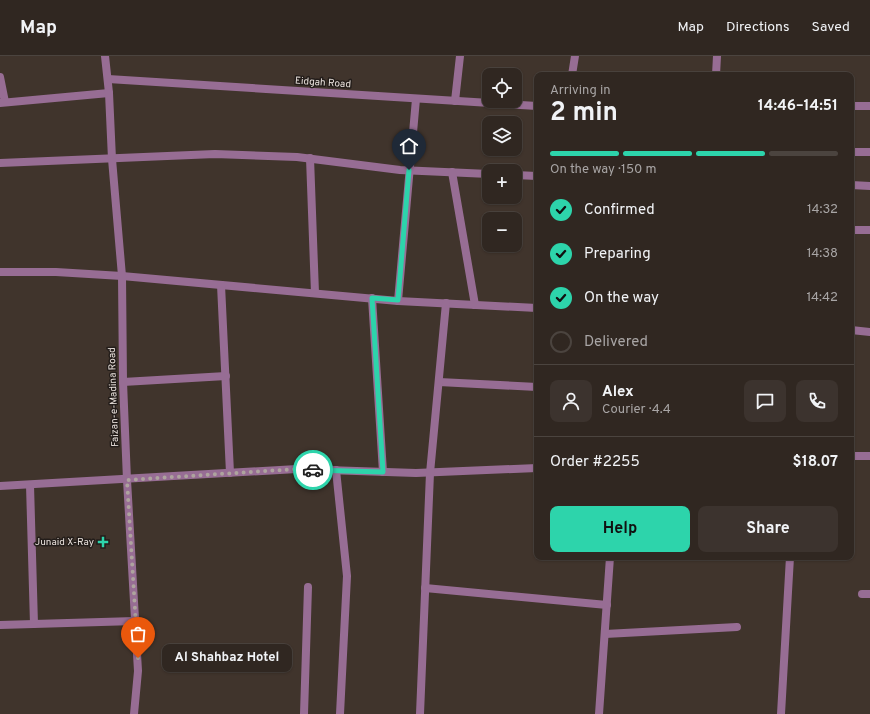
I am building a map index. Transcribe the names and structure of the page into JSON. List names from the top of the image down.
{
  "streets": {
    "street": ["Eidgah Road", "Faizan-e-Madina Road"]
  },
  "crossings": [
    ["Eidgah Road", "Faizan-e-Madina Road"]
  ],
  "places": {
    "health": ["Junaid X-Ray"],
    "other": ["Al Shahbaz Hotel"]
  },
  "page": {
    "header": "Map",
    "nav": ["Map", "Directions", "Saved"],
    "map_buttons": ["+", "−"],
    "heading": ["2 min", "Arriving in", "14:46–14:51"],
    "panel": [
      "Alex",
      "Courier · 4.4",
      "Order #2255",
      "$18.07"
    ],
    "bar": "On the way · 150 m",
    "list": [
      ["Confirmed", "14:32"],
      ["Preparing", "14:38"],
      ["On the way", "14:42"],
      "Delivered"
    ],
    "buttons": ["Help", "Share"],
    "bubble": "Al Shahbaz Hotel"
  }
}
